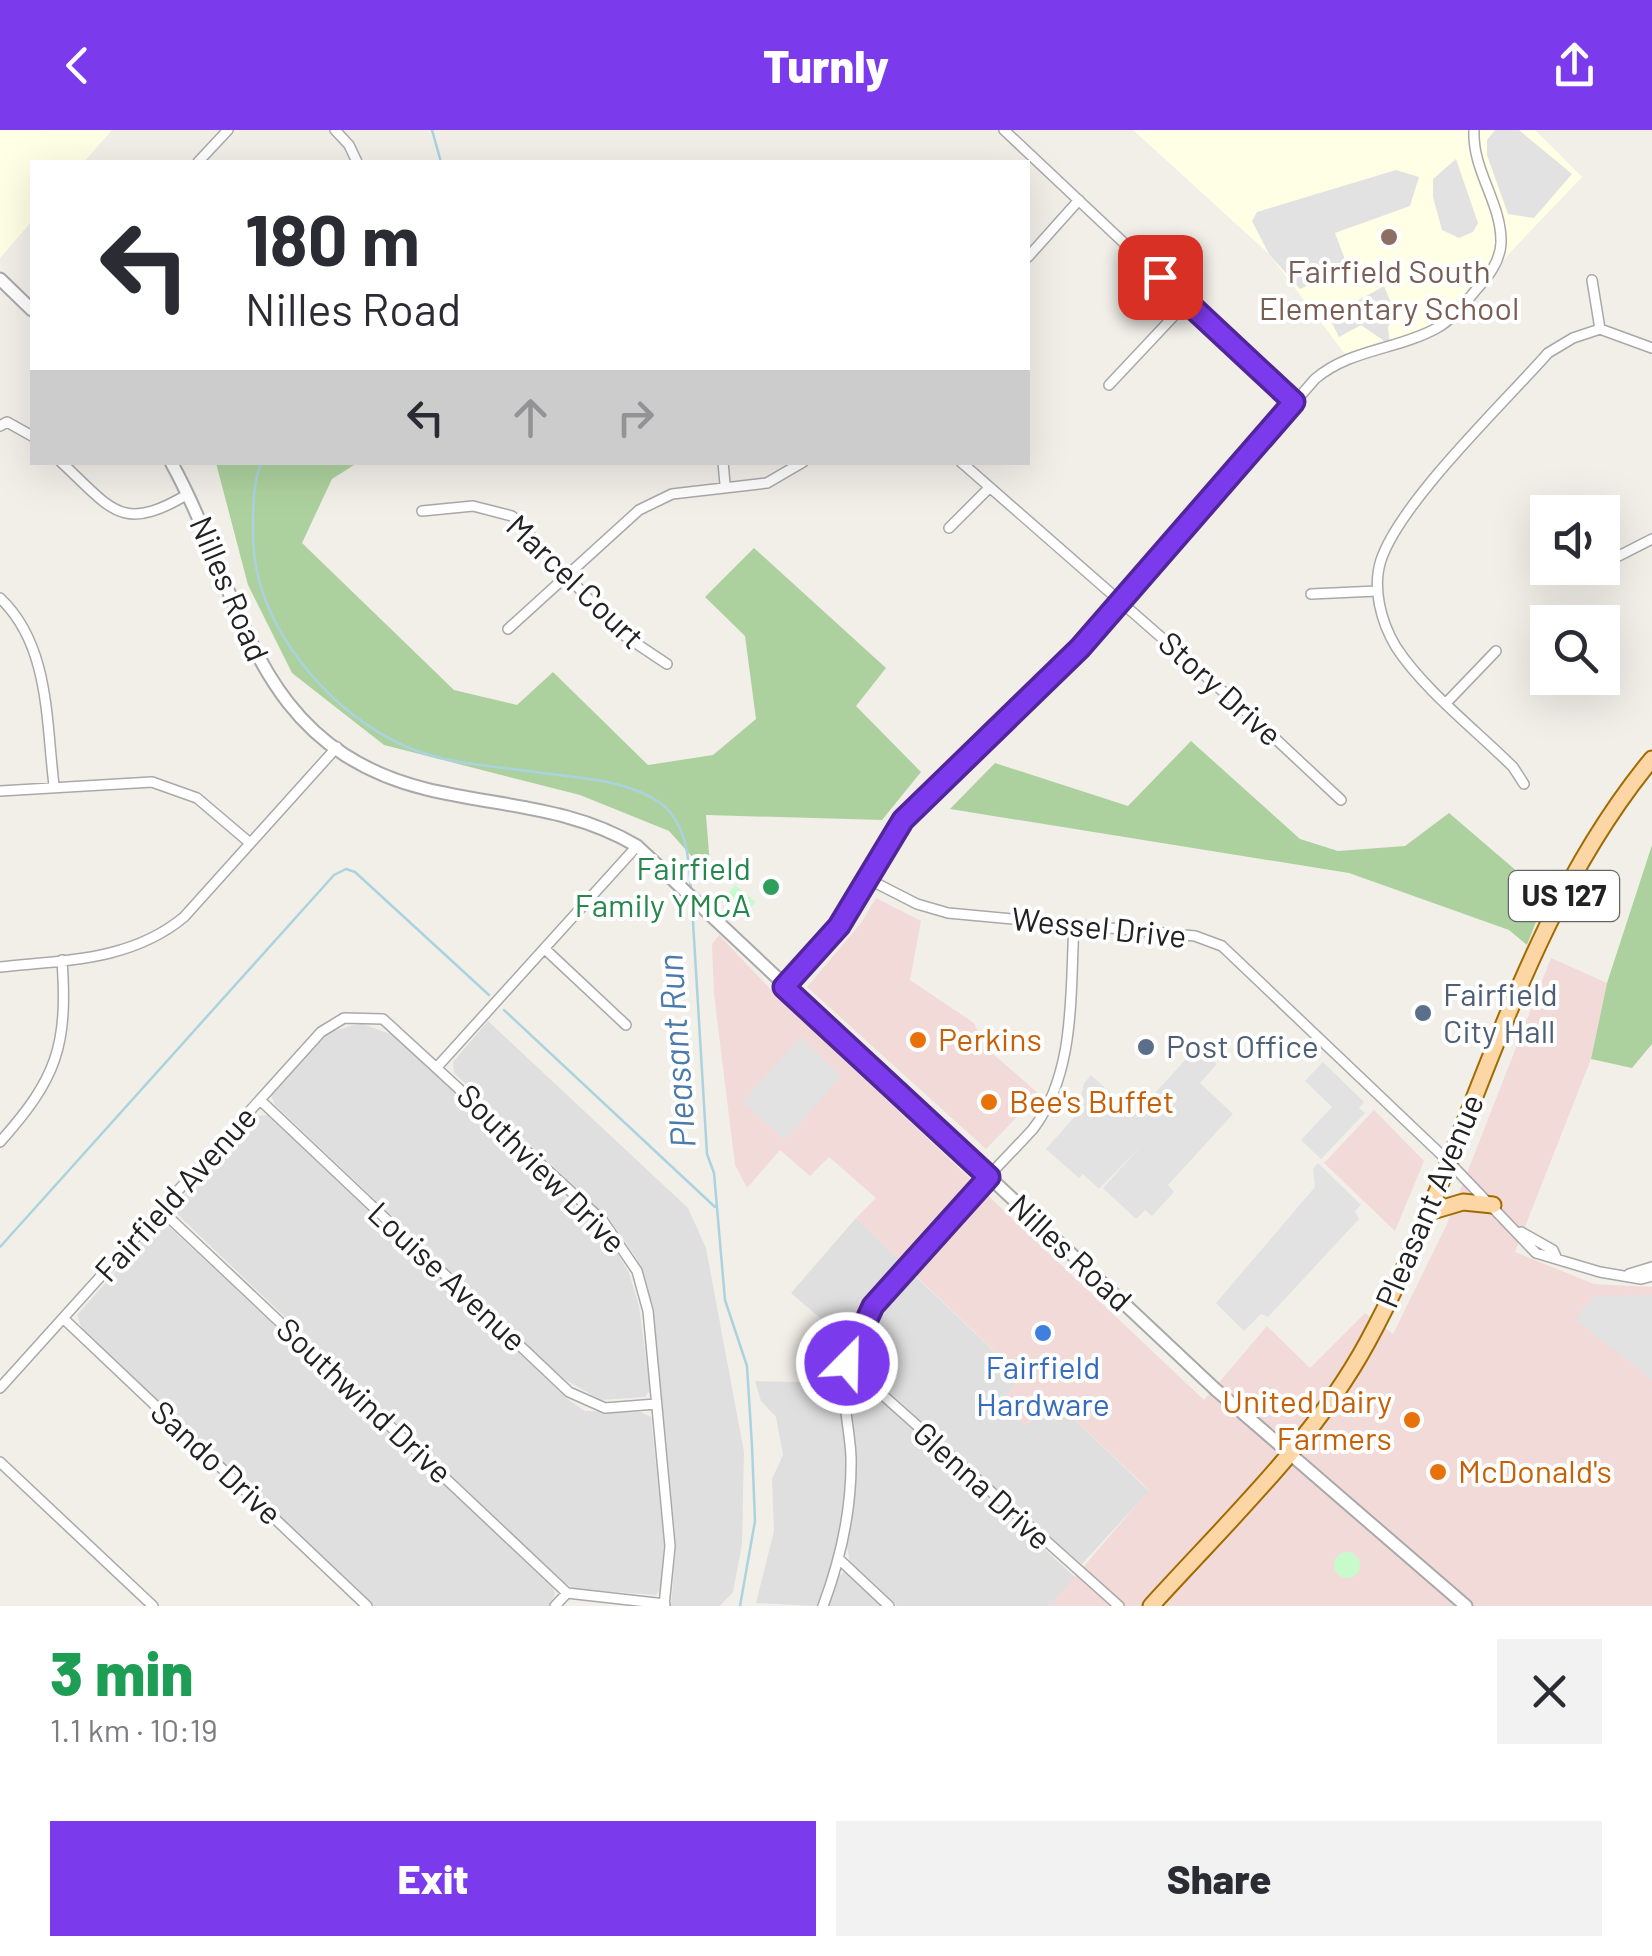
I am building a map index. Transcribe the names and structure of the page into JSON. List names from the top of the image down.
{
  "streets": {
    "main road": ["US 127", "Pleasant Avenue"],
    "street": [
      "Marcel Court",
      "Nilles Road",
      "Story Drive",
      "Wessel Drive",
      "Southview Drive",
      "Fairfield Avenue",
      "Louise Avenue",
      "Southwind Drive",
      "Sando Drive",
      "Glenna Drive"
    ]
  },
  "crossings": [
    ["Nilles Road", "Pleasant Avenue"],
    ["Wessel Drive", "Pleasant Avenue"],
    ["Southview Drive", "Fairfield Avenue"],
    ["Southview Drive", "Louise Avenue"],
    ["Fairfield Avenue", "Louise Avenue"],
    ["Fairfield Avenue", "Southwind Drive"],
    ["Fairfield Avenue", "Sando Drive"]
  ],
  "water": ["Pleasant Run"],
  "places": [
    "Fairfield South Elementary School",
    "Fairfield Family YMCA",
    "Fairfield City Hall",
    "Perkins",
    "Post Office",
    "Bee's Buffet",
    "Fairfield Hardware",
    "United Dairy Farmers",
    "McDonald's"
  ],
  "page": {
    "header": "Turnly",
    "turn": ["180 m", "Nilles Road"],
    "heading": ["3 min", "1.1 km · 10:19"],
    "buttons": ["Exit", "Share"]
  }
}
